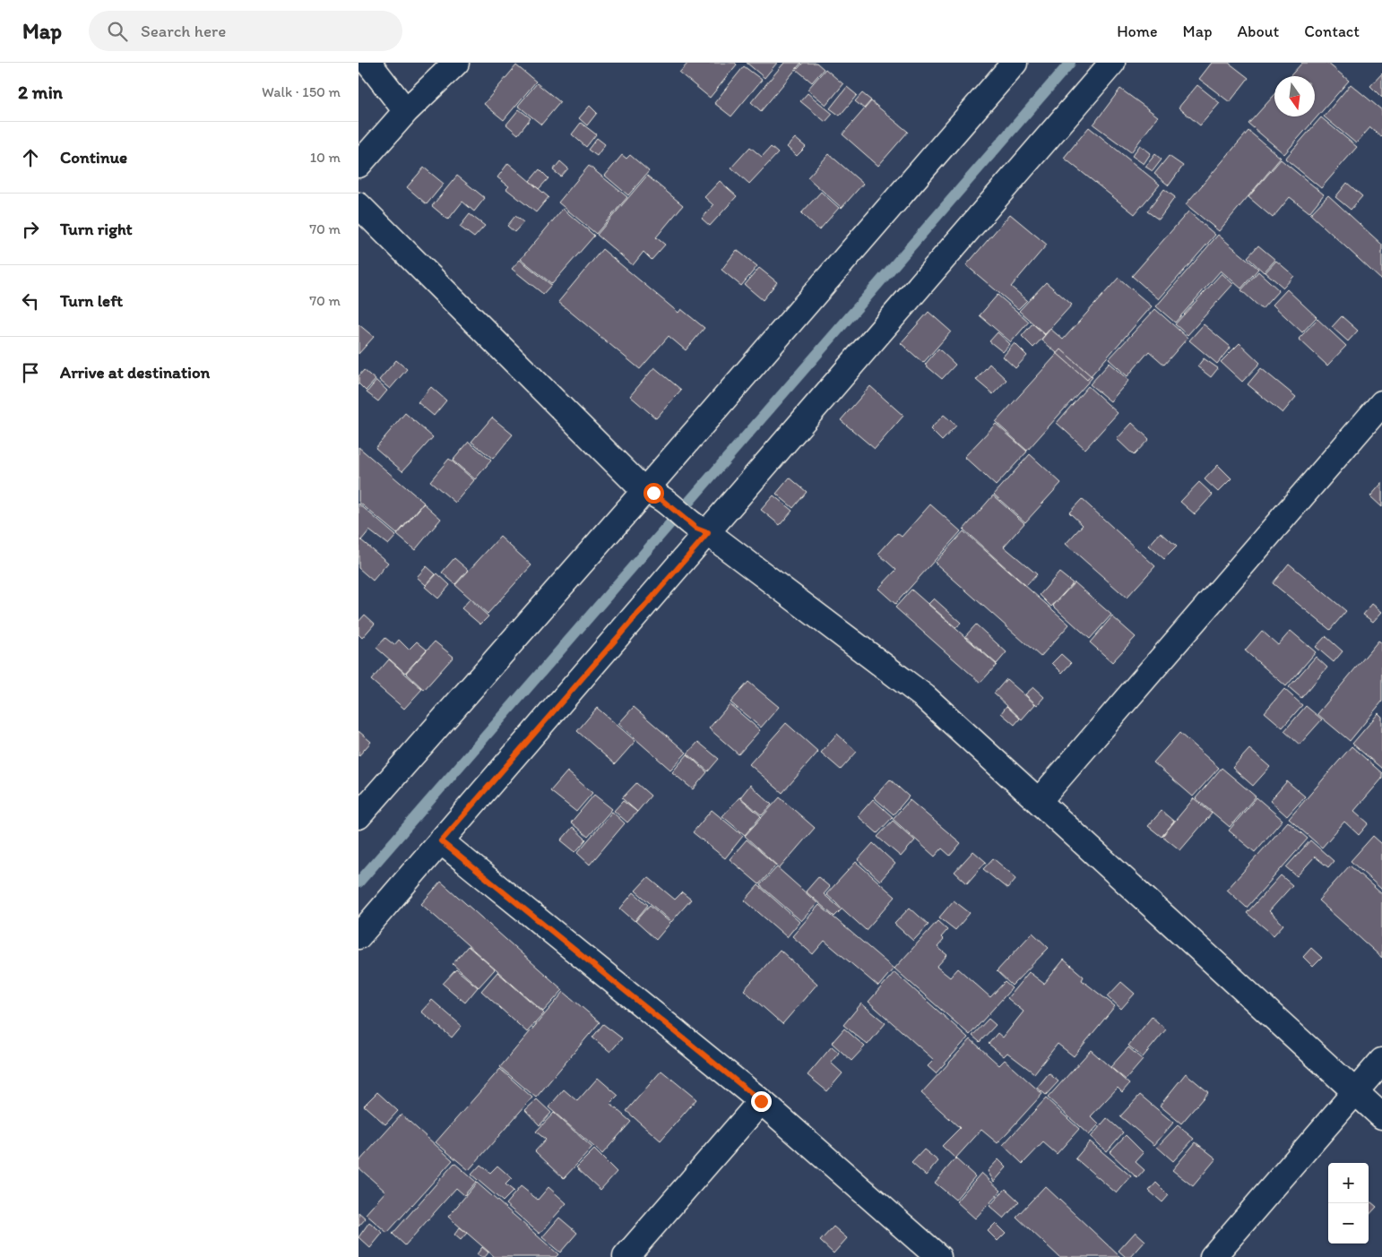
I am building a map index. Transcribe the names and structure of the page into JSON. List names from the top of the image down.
{
  "north": "bottom",
  "page": {
    "header": "Map",
    "search": "Search here",
    "nav": [
      "Home",
      "Map",
      "About",
      "Contact"
    ],
    "heading": ["2 min", "Walk · 150 m"],
    "list": [
      ["Continue", "10 m"],
      ["Turn right", "70 m"],
      ["Turn left", "70 m"],
      "Arrive at destination"
    ],
    "map_buttons": ["+", "−"]
  }
}
